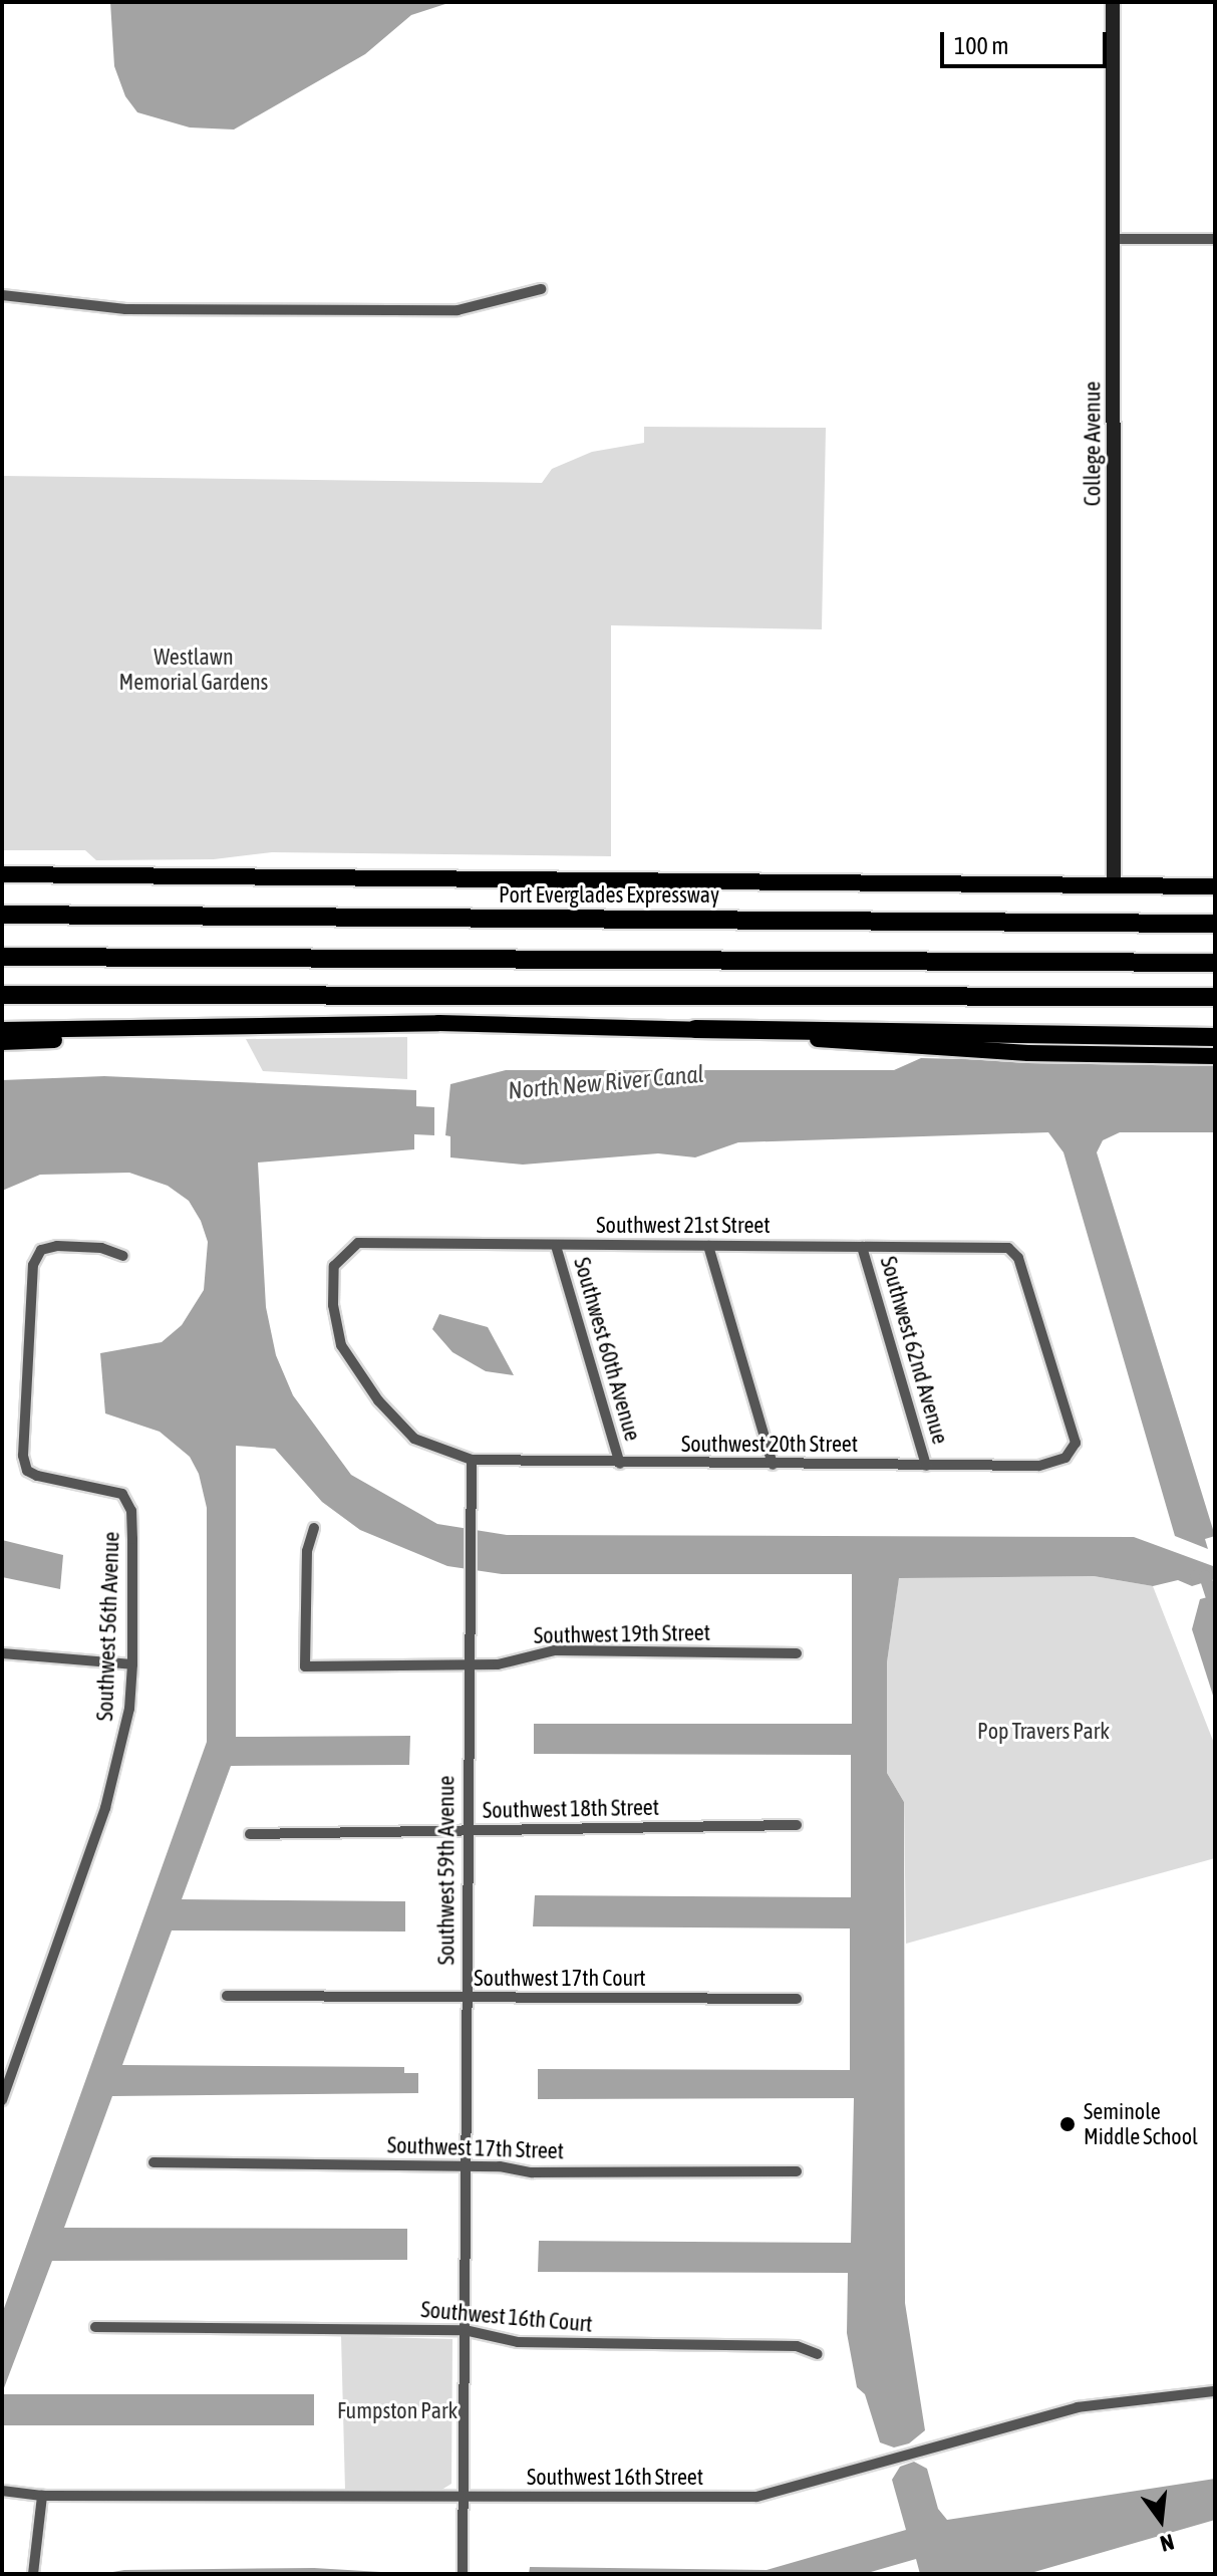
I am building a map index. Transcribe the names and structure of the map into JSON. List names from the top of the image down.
{
  "streets": {
    "highway": ["Port Everglades Expressway"],
    "street": [
      "College Avenue",
      "Southwest 21st Street",
      "Southwest 60th Avenue",
      "Southwest 62nd Avenue",
      "Southwest 20th Street",
      "Southwest 56th Avenue",
      "Southwest 19th Street",
      "Southwest 18th Street",
      "Southwest 59th Avenue",
      "Southwest 17th Court",
      "Southwest 17th Street",
      "Southwest 16th Court",
      "Southwest 16th Street"
    ]
  },
  "crossings": [
    ["Southwest 21st Street", "Southwest 60th Avenue"],
    ["Southwest 21st Street", "Southwest 62nd Avenue"],
    ["Southwest 21st Street", "Southwest 20th Street"],
    ["Southwest 21st Street", "Southwest 59th Avenue"],
    ["Southwest 60th Avenue", "Southwest 20th Street"],
    ["Southwest 62nd Avenue", "Southwest 20th Street"],
    ["Southwest 20th Street", "Southwest 59th Avenue"],
    ["Southwest 19th Street", "Southwest 59th Avenue"],
    ["Southwest 18th Street", "Southwest 59th Avenue"],
    ["Southwest 59th Avenue", "Southwest 17th Court"],
    ["Southwest 59th Avenue", "Southwest 17th Street"],
    ["Southwest 59th Avenue", "Southwest 16th Court"],
    ["Southwest 59th Avenue", "Southwest 16th Street"]
  ],
  "water": ["North New River Canal"],
  "parks": ["Westlawn Memorial Gardens", "Pop Travers Park", "Fumpston Park"],
  "places": ["Seminole Middle School"],
  "scale_bar": "100 m",
  "north": "bottom"
}
